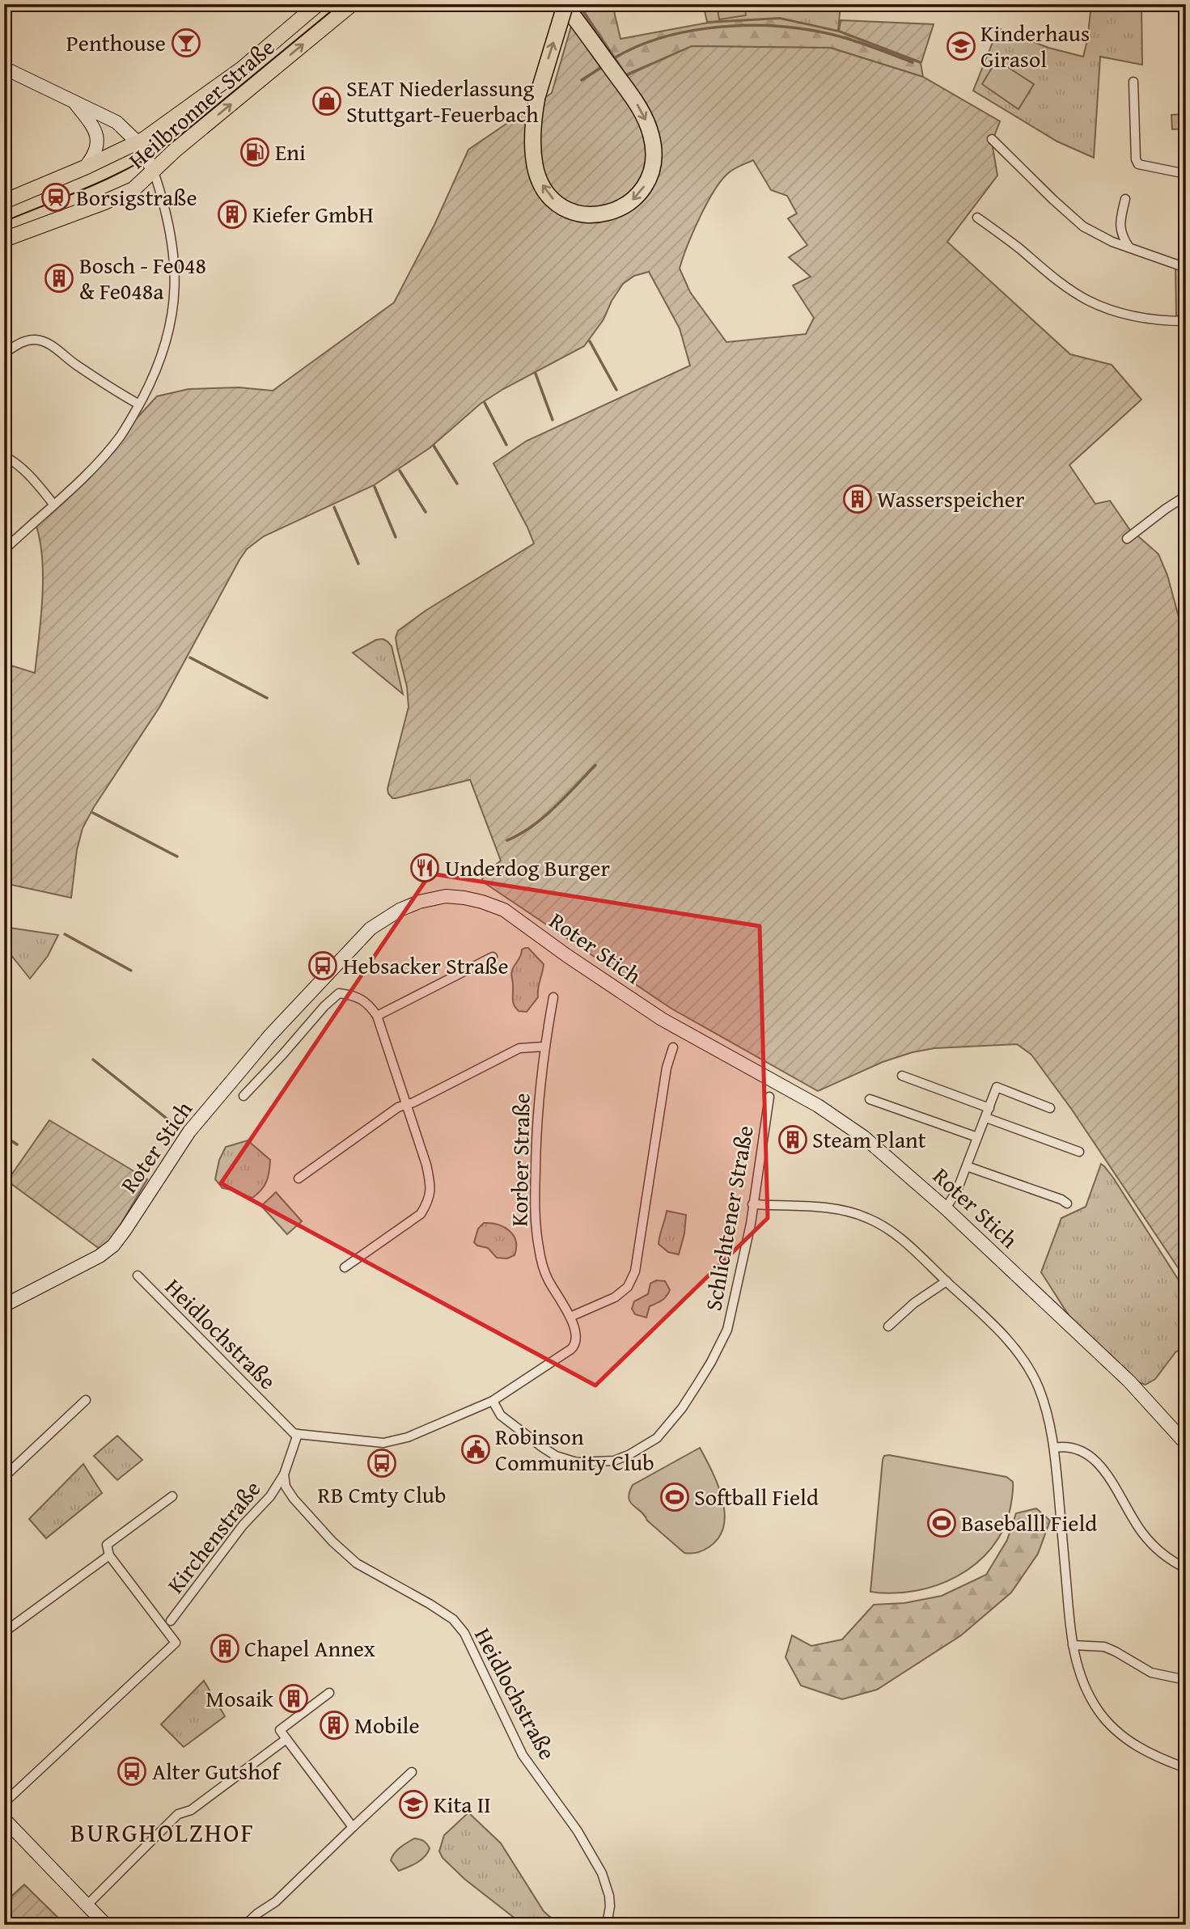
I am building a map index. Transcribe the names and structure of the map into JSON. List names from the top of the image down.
{
  "streets": {
    "main road": ["Heilbronner Straße"],
    "street": [
      "Roter Stich",
      "Korber Straße",
      "Schlichtener Straße",
      "Heidlochstraße",
      "Kirchenstraße"
    ]
  },
  "crossings": [
    ["Korber Straße", "Schlichtener Straße"],
    ["Korber Straße", "Heidlochstraße"],
    ["Heidlochstraße", "Kirchenstraße"]
  ],
  "districts": ["BURGHOLZHOF"],
  "places": {
    "bar": ["Penthouse"],
    "school or university": ["Kinderhaus Girasol", "Kita II"],
    "shop": ["SEAT Niederlassung Stuttgart-Feuerbach"],
    "fuel station": ["Eni"],
    "station": ["Borsigstraße"],
    "building": [
      "Kiefer GmbH",
      "Bosch - Fe048 & Fe048a",
      "Wasserspeicher",
      "Steam Plant",
      "Chapel Annex",
      "Mosaik",
      "Mobile"
    ],
    "restaurant": ["Underdog Burger"],
    "bus stop": ["Hebsacker Straße", "RB Cmty Club", "Alter Gutshof"],
    "public building": ["Robinson Community Club"],
    "sports": ["Softball Field", "Baseballl Field"]
  }
}
